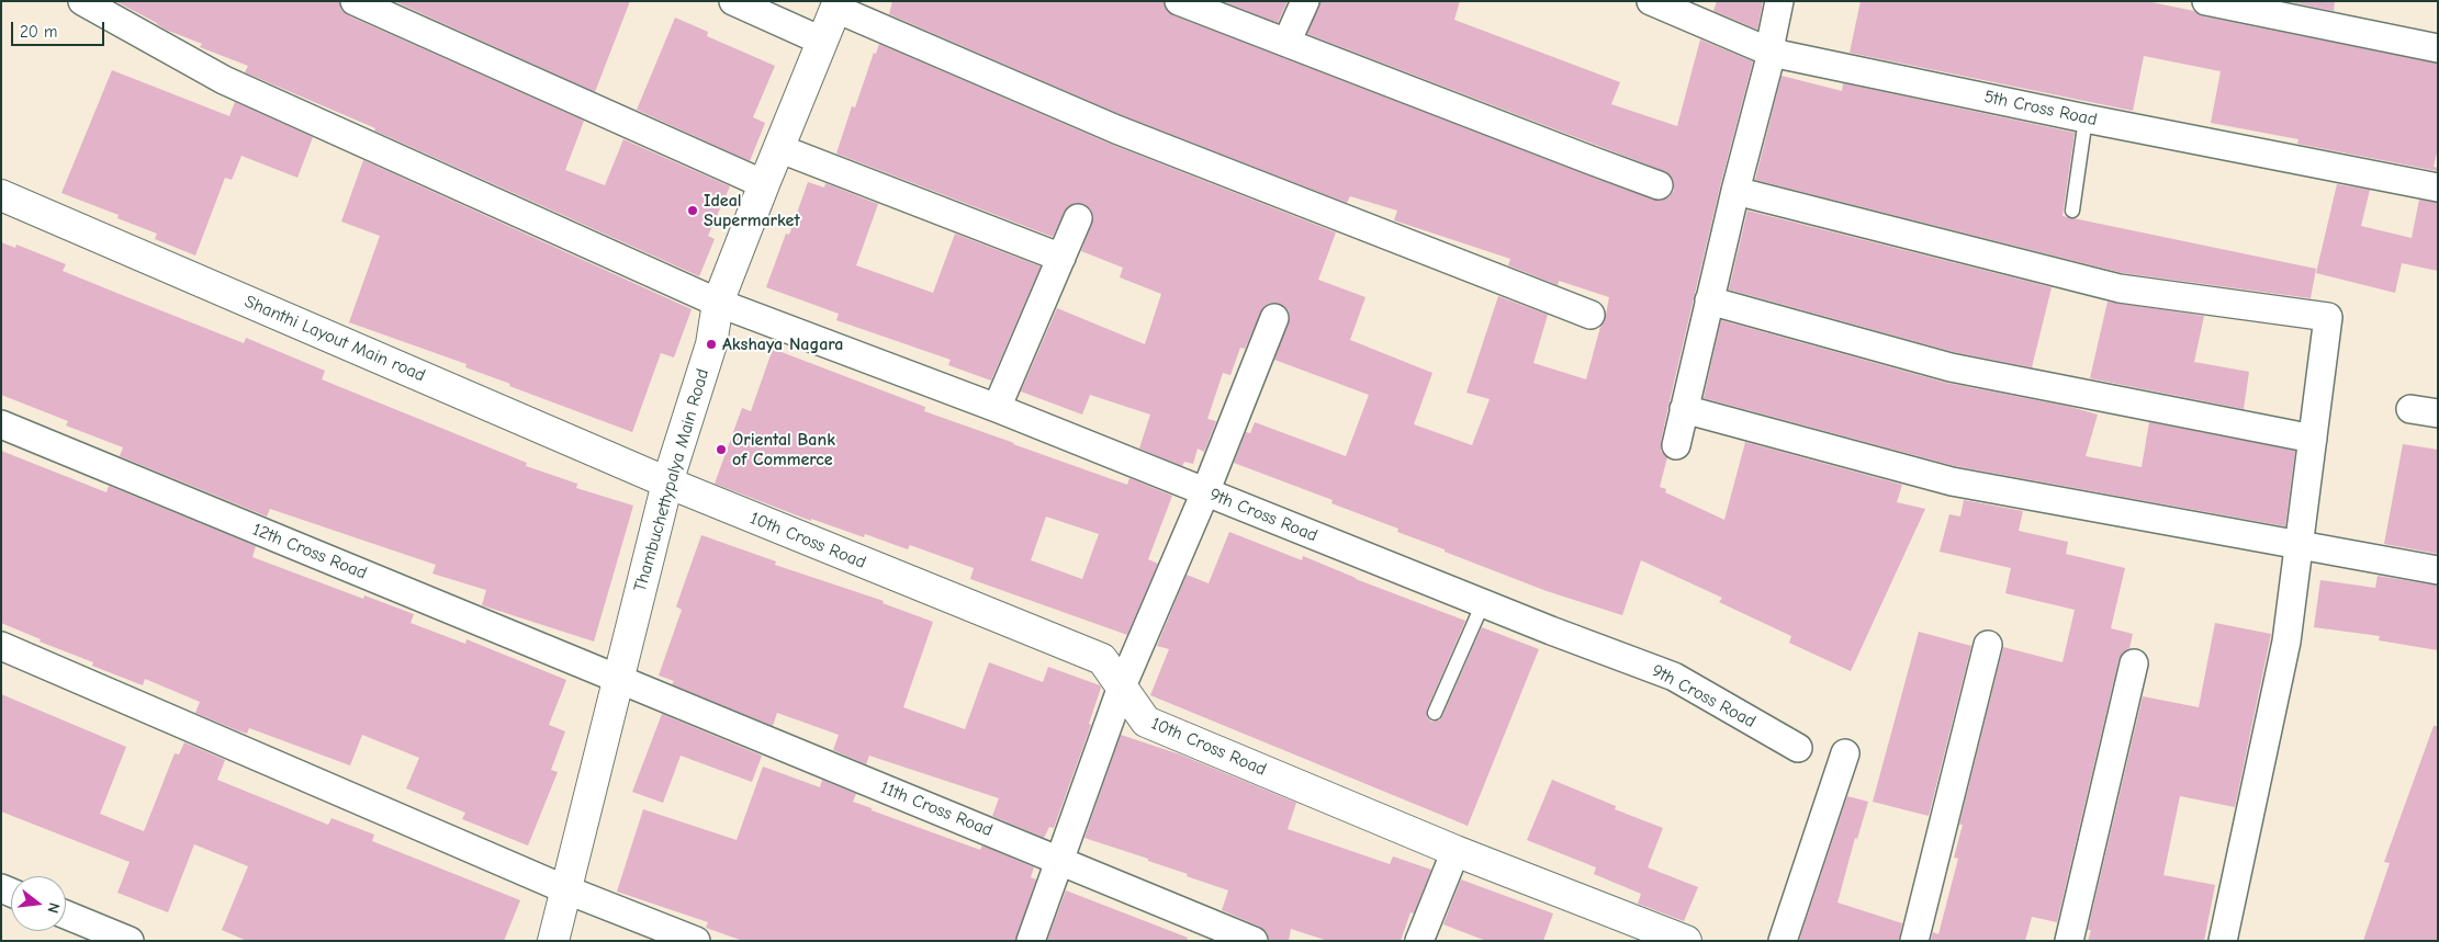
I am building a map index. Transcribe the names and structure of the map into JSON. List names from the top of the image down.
{
  "streets": {
    "street": [
      "5th Cross Road",
      "Shanthi Layout Main road",
      "Thambuchettypalya Main Road",
      "9th Cross Road",
      "10th Cross Road",
      "12th Cross Road",
      "11th Cross Road"
    ]
  },
  "crossings": [
    ["Shanthi Layout Main road", "Thambuchettypalya Main Road"],
    ["Shanthi Layout Main road", "10th Cross Road"],
    ["Thambuchettypalya Main Road", "9th Cross Road"],
    ["Thambuchettypalya Main Road", "10th Cross Road"],
    ["Thambuchettypalya Main Road", "12th Cross Road"],
    ["Thambuchettypalya Main Road", "11th Cross Road"],
    ["12th Cross Road", "11th Cross Road"]
  ],
  "places": ["Ideal Supermarket", "Akshaya Nagara", "Oriental Bank of Commerce"],
  "scale_bar": "20 m",
  "north": "right"
}
